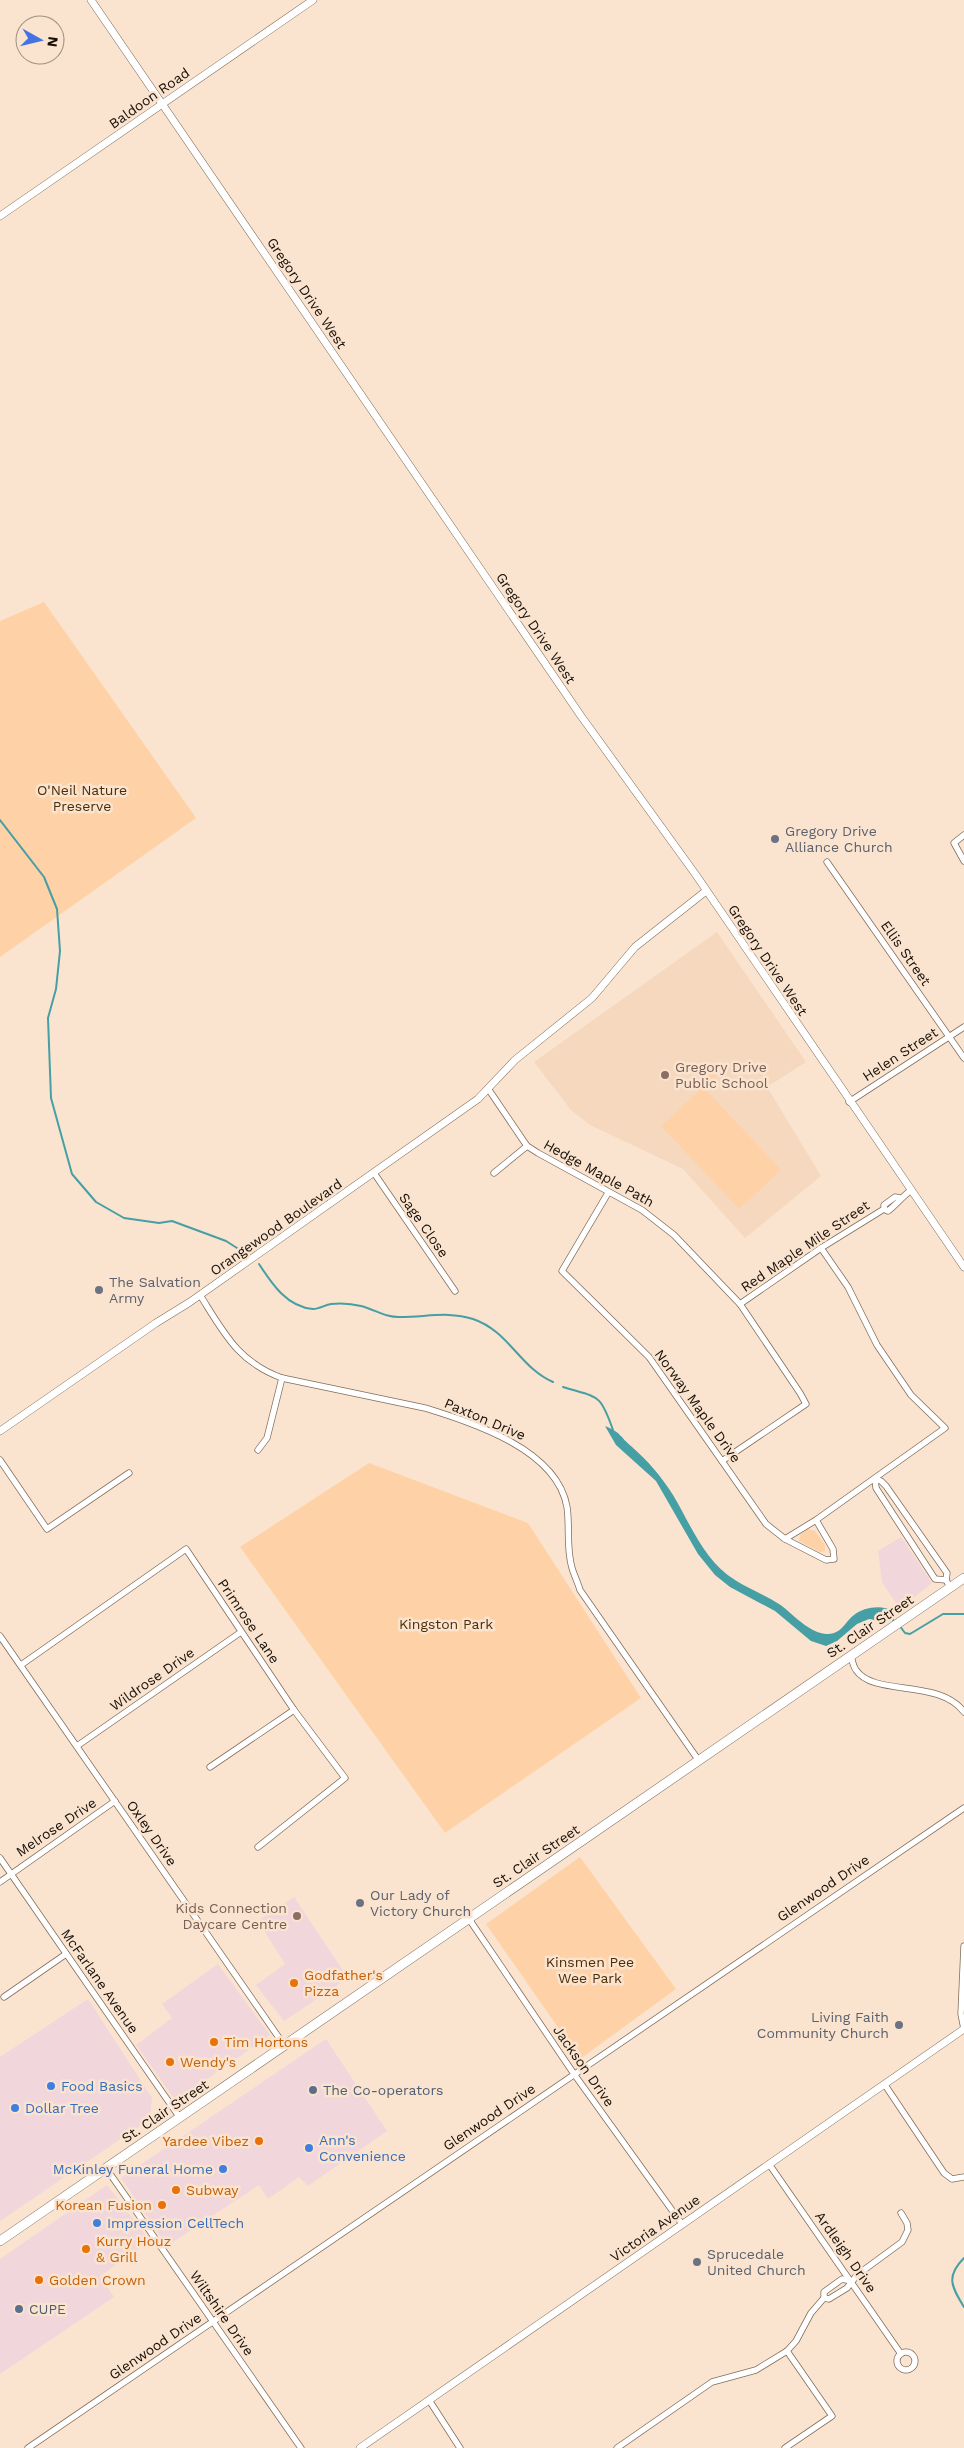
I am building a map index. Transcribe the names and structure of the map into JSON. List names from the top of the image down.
{
  "streets": {
    "main road": ["St. Clair Street"],
    "street": [
      "Baldoon Road",
      "Gregory Drive West",
      "Ellis Street",
      "Helen Street",
      "Hedge Maple Path",
      "Sage Close",
      "Orangewood Boulevard",
      "Red Maple Mile Street",
      "Norway Maple Drive",
      "Paxton Drive",
      "Primrose Lane",
      "Wildrose Drive",
      "Melrose Drive",
      "Oxley Drive",
      "Glenwood Drive",
      "McFarlane Avenue",
      "Jackson Drive",
      "Victoria Avenue",
      "Ardleigh Drive",
      "Wiltshire Drive"
    ]
  },
  "crossings": [
    ["Baldoon Road", "Gregory Drive West"],
    ["Gregory Drive West", "Helen Street"],
    ["Gregory Drive West", "Orangewood Boulevard"],
    ["Gregory Drive West", "Red Maple Mile Street"],
    ["Ellis Street", "Helen Street"],
    ["Hedge Maple Path", "Orangewood Boulevard"],
    ["Hedge Maple Path", "Red Maple Mile Street"],
    ["Hedge Maple Path", "Norway Maple Drive"],
    ["Sage Close", "Orangewood Boulevard"],
    ["Orangewood Boulevard", "Paxton Drive"],
    ["Paxton Drive", "St. Clair Street"],
    ["Primrose Lane", "Wildrose Drive"],
    ["Primrose Lane", "Oxley Drive"],
    ["St. Clair Street", "Oxley Drive"],
    ["St. Clair Street", "McFarlane Avenue"],
    ["St. Clair Street", "Jackson Drive"],
    ["St. Clair Street", "Wiltshire Drive"],
    ["Wildrose Drive", "Oxley Drive"],
    ["Melrose Drive", "Oxley Drive"],
    ["Melrose Drive", "McFarlane Avenue"],
    ["Glenwood Drive", "Jackson Drive"],
    ["Glenwood Drive", "Wiltshire Drive"],
    ["Jackson Drive", "Victoria Avenue"],
    ["Victoria Avenue", "Ardleigh Drive"]
  ],
  "parks": ["O'Neil Nature Preserve", "Kingston Park", "Kinsmen Pee Wee Park"],
  "places": [
    "Gregory Drive Alliance Church",
    "Gregory Drive Public School",
    "The Salvation Army",
    "Our Lady of Victory Church",
    "Kids Connection Daycare Centre",
    "Godfather's Pizza",
    "Living Faith Community Church",
    "Tim Hortons",
    "Wendy's",
    "Food Basics",
    "The Co-operators",
    "Dollar Tree",
    "Yardee Vibez",
    "Ann's Convenience",
    "McKinley Funeral Home",
    "Subway",
    "Korean Fusion",
    "Impression CellTech",
    "Kurry Houz & Grill",
    "Sprucedale United Church",
    "Golden Crown",
    "CUPE"
  ],
  "north": "right"
}
